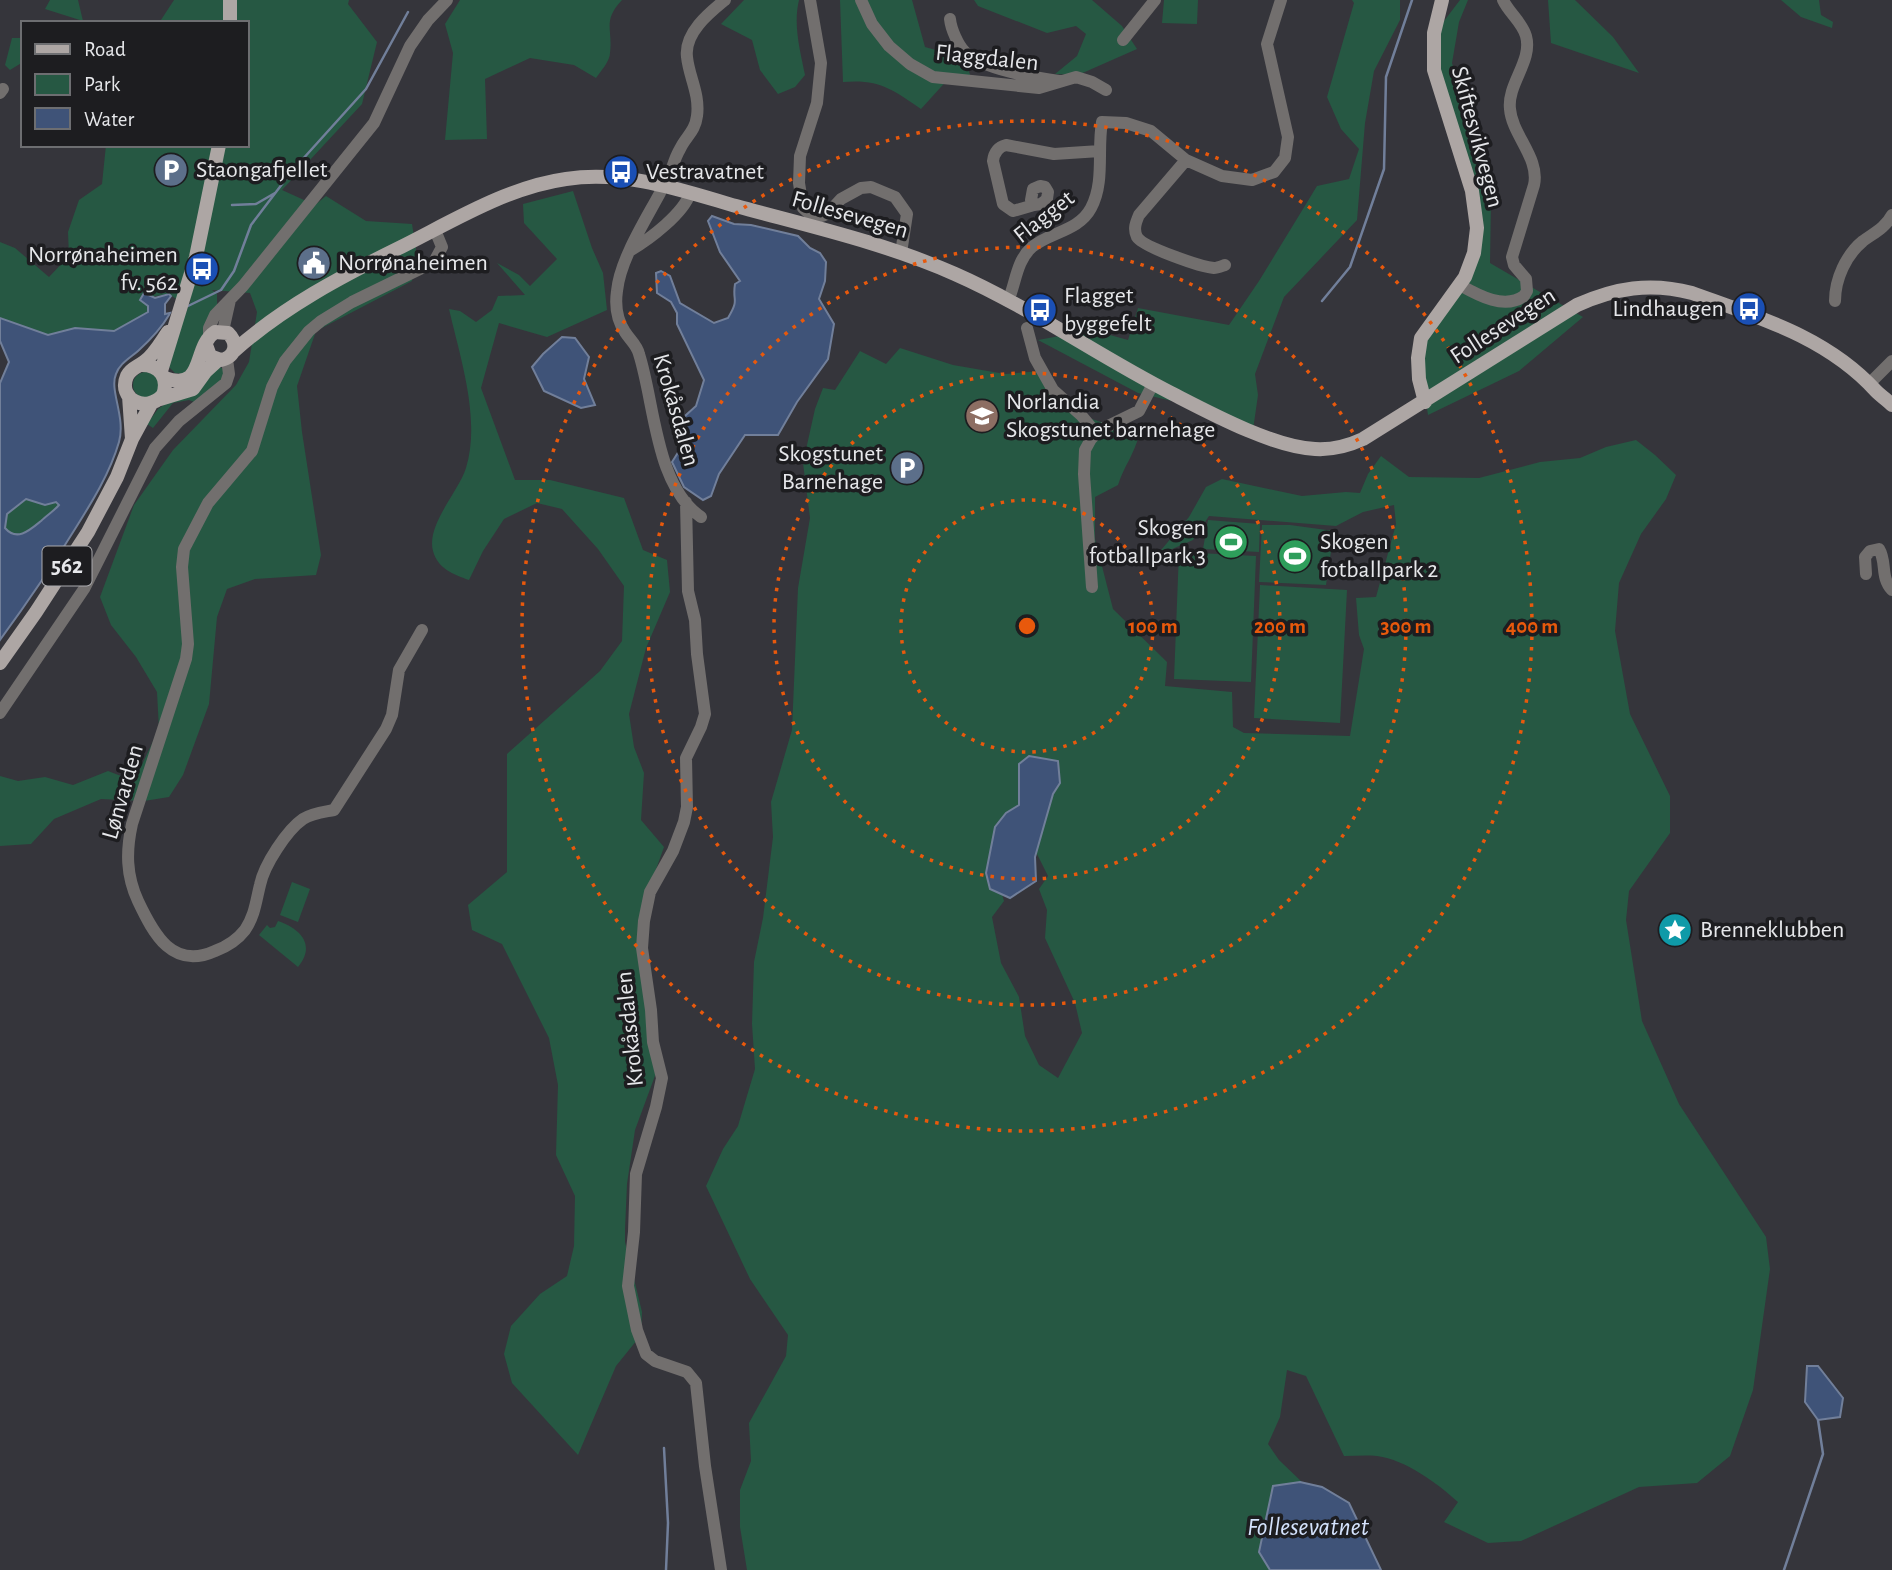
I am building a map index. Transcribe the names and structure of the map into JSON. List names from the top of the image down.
{
  "streets": {
    "main road": ["Skiftesvikvegen", "Follesevegen", "562"],
    "street": [
      "Flaggdalen",
      "Flagget",
      "Krokåsdalen",
      "Lønvarden"
    ]
  },
  "crossings": [
    ["Skiftesvikvegen", "Follesevegen"],
    ["Follesevegen", "Flagget"],
    ["Follesevegen", "562"],
    ["Follesevegen", "Lønvarden"]
  ],
  "water": ["Follesevatnet"],
  "places": {
    "parking": ["Staongafjellet", "Skogstunet Barnehage"],
    "bus stop": [
      "Vestravatnet",
      "Norrønaheimen fv. 562",
      "Lindhaugen",
      "Flagget byggefelt"
    ],
    "public building": ["Norrønaheimen"],
    "school or university": ["Norlandia Skogstunet barnehage"],
    "sports": ["Skogen fotballpark 3", "Skogen fotballpark 2"],
    "place": ["Brenneklubben"]
  },
  "legend": ["Road", "Park", "Water"],
  "rings": [
    "100 m",
    "200 m",
    "300 m",
    "400 m"
  ]
}
